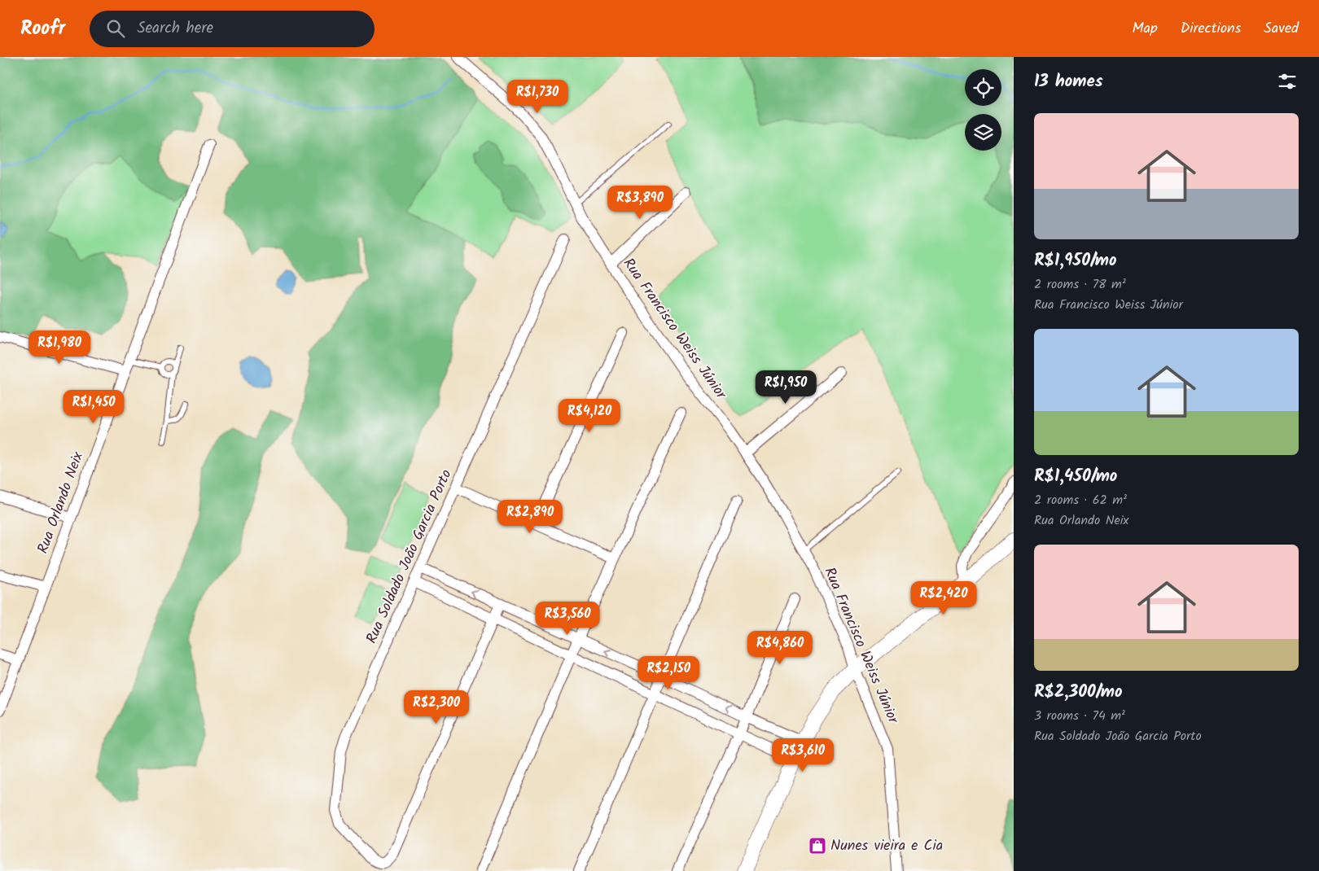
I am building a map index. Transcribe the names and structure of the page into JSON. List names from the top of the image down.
{
  "streets": {
    "street": ["Rua Francisco Weiss Júnior", "Rua Orlando Neix", "Rua Soldado João Garcia Porto"]
  },
  "places": {
    "shop": ["Nunes vieira e Cia"]
  },
  "page": {
    "header": "Roofr",
    "search": "Search here",
    "nav": ["Map", "Directions", "Saved"],
    "heading": "13 homes",
    "price": [
      "R$1,730",
      "R$3,890",
      "R$1,980",
      "R$1,950",
      "R$1,450",
      "R$4,120",
      "R$2,890",
      "R$2,420",
      "R$3,560",
      "R$4,860",
      "R$2,150",
      "R$2,300",
      "R$3,610"
    ],
    "list": [
      {
        "name": "R$1,950/mo",
        "note": "2 rooms · 78 m² · Rua Francisco Weiss Júnior"
      },
      {
        "name": "R$1,450/mo",
        "note": "2 rooms · 62 m² · Rua Orlando Neix"
      },
      {
        "name": "R$2,300/mo",
        "note": "3 rooms · 74 m² · Rua Soldado João Garcia Porto"
      }
    ]
  }
}
